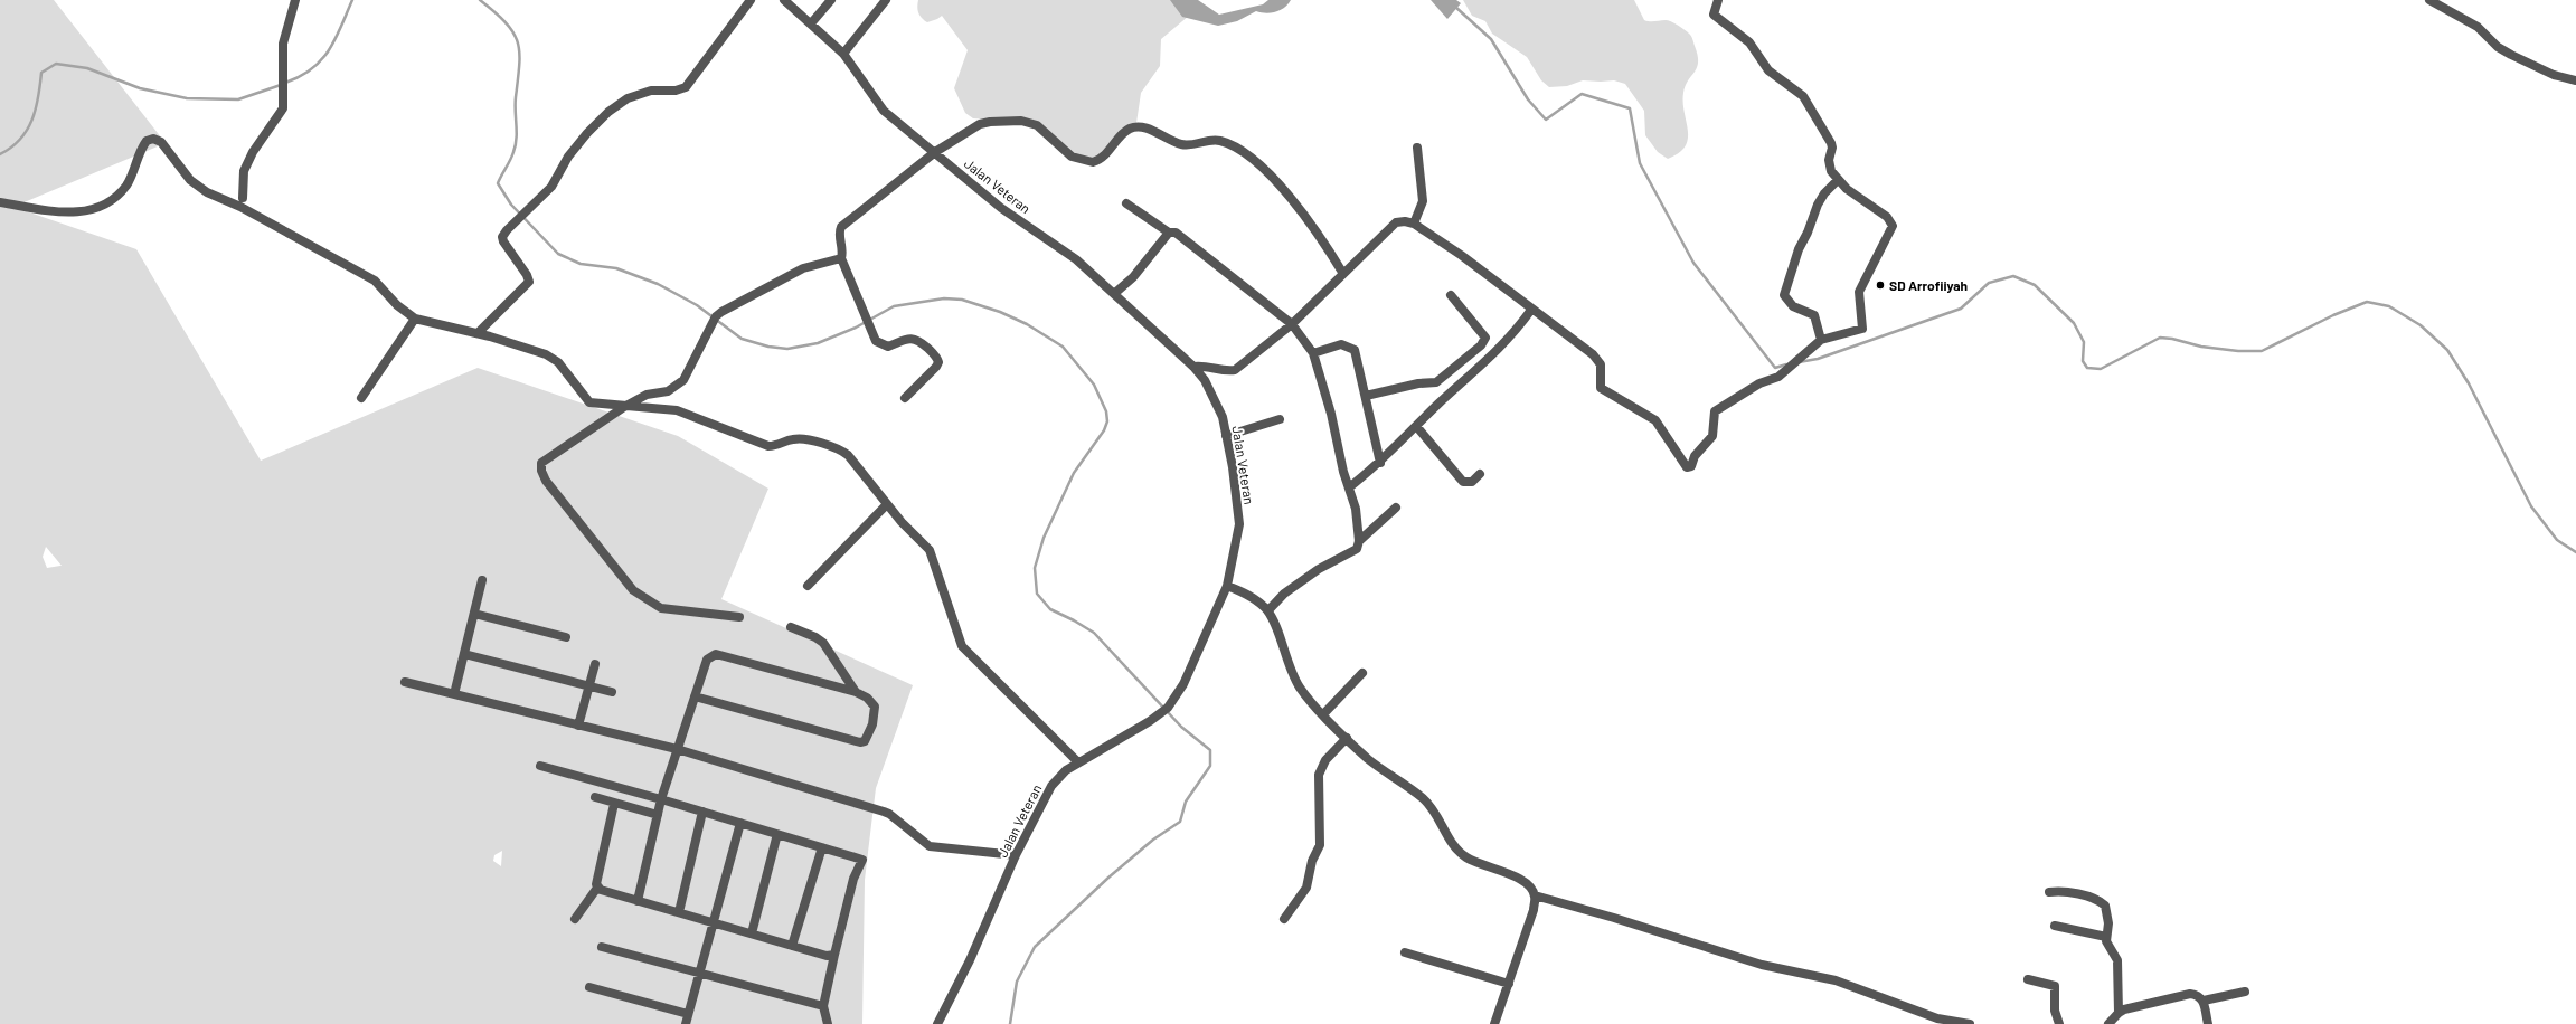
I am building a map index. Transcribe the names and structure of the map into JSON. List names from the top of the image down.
{
  "streets": {
    "street": ["Jalan Veteran"]
  },
  "places": ["SD Arrofiiyah"]
}
